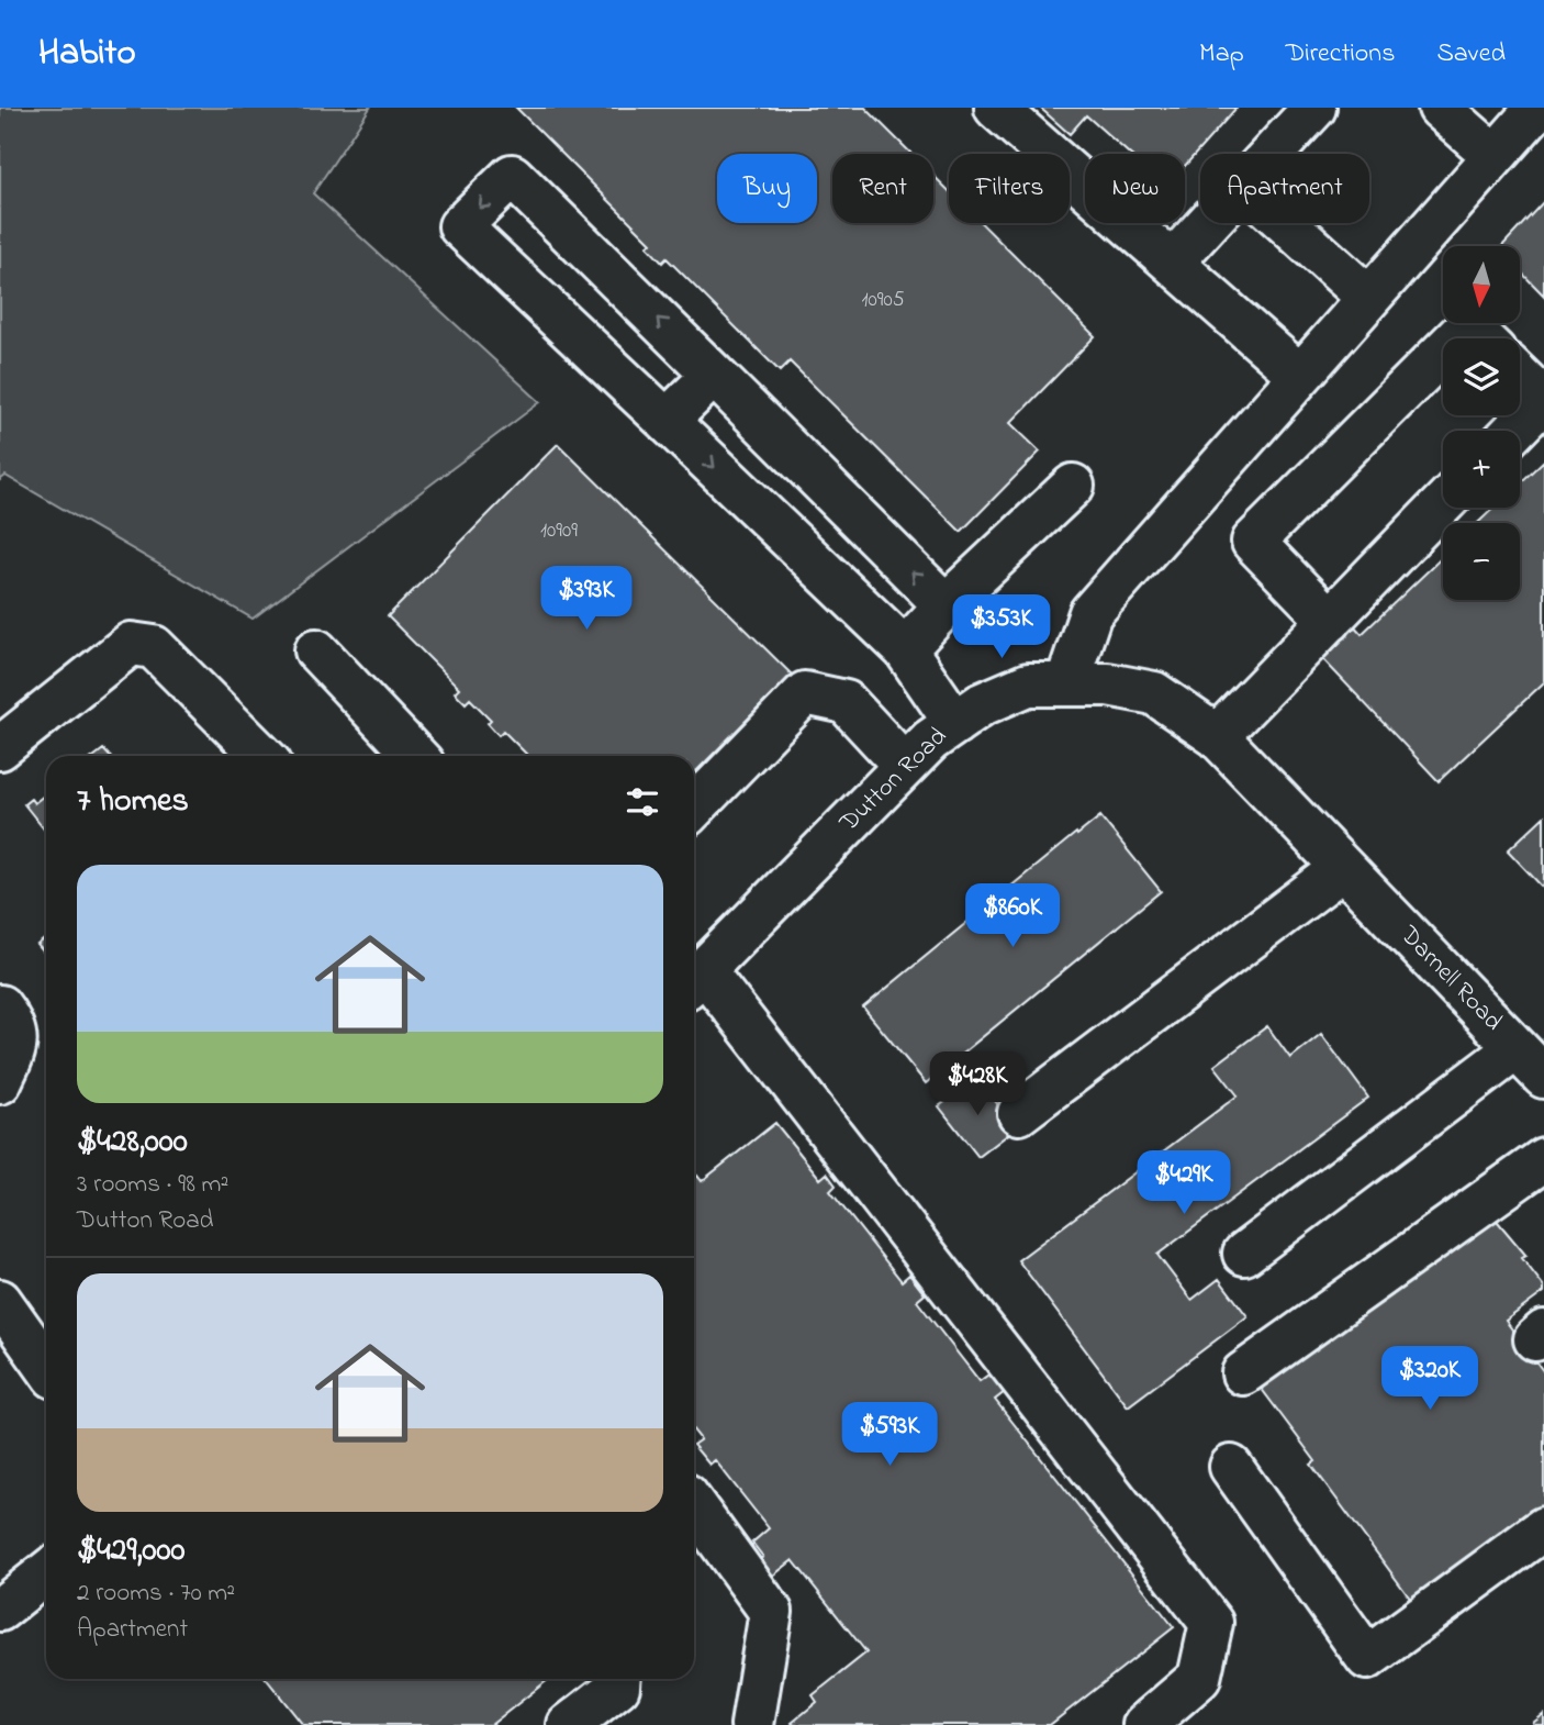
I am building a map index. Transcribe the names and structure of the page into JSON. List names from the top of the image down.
{
  "streets": {
    "street": ["Dutton Road", "Darnell Road"]
  },
  "crossings": [
    ["Dutton Road", "Darnell Road"]
  ],
  "house_numbers": ["10905", "10909"],
  "north": "bottom",
  "page": {
    "header": "Habito",
    "nav": ["Map", "Directions", "Saved"],
    "chip": [
      "Buy",
      "Rent",
      "Filters",
      "New",
      "Apartment"
    ],
    "map_buttons": ["+", "−"],
    "price": [
      "$393K",
      "$353K",
      "$860K",
      "$428K",
      "$429K",
      "$320K",
      "$593K"
    ],
    "heading": "7 homes",
    "list": [
      {
        "name": "$428,000",
        "note": "3 rooms · 98 m² · Dutton Road"
      },
      {
        "name": "$429,000",
        "note": "2 rooms · 70 m² · Apartment"
      }
    ]
  }
}
